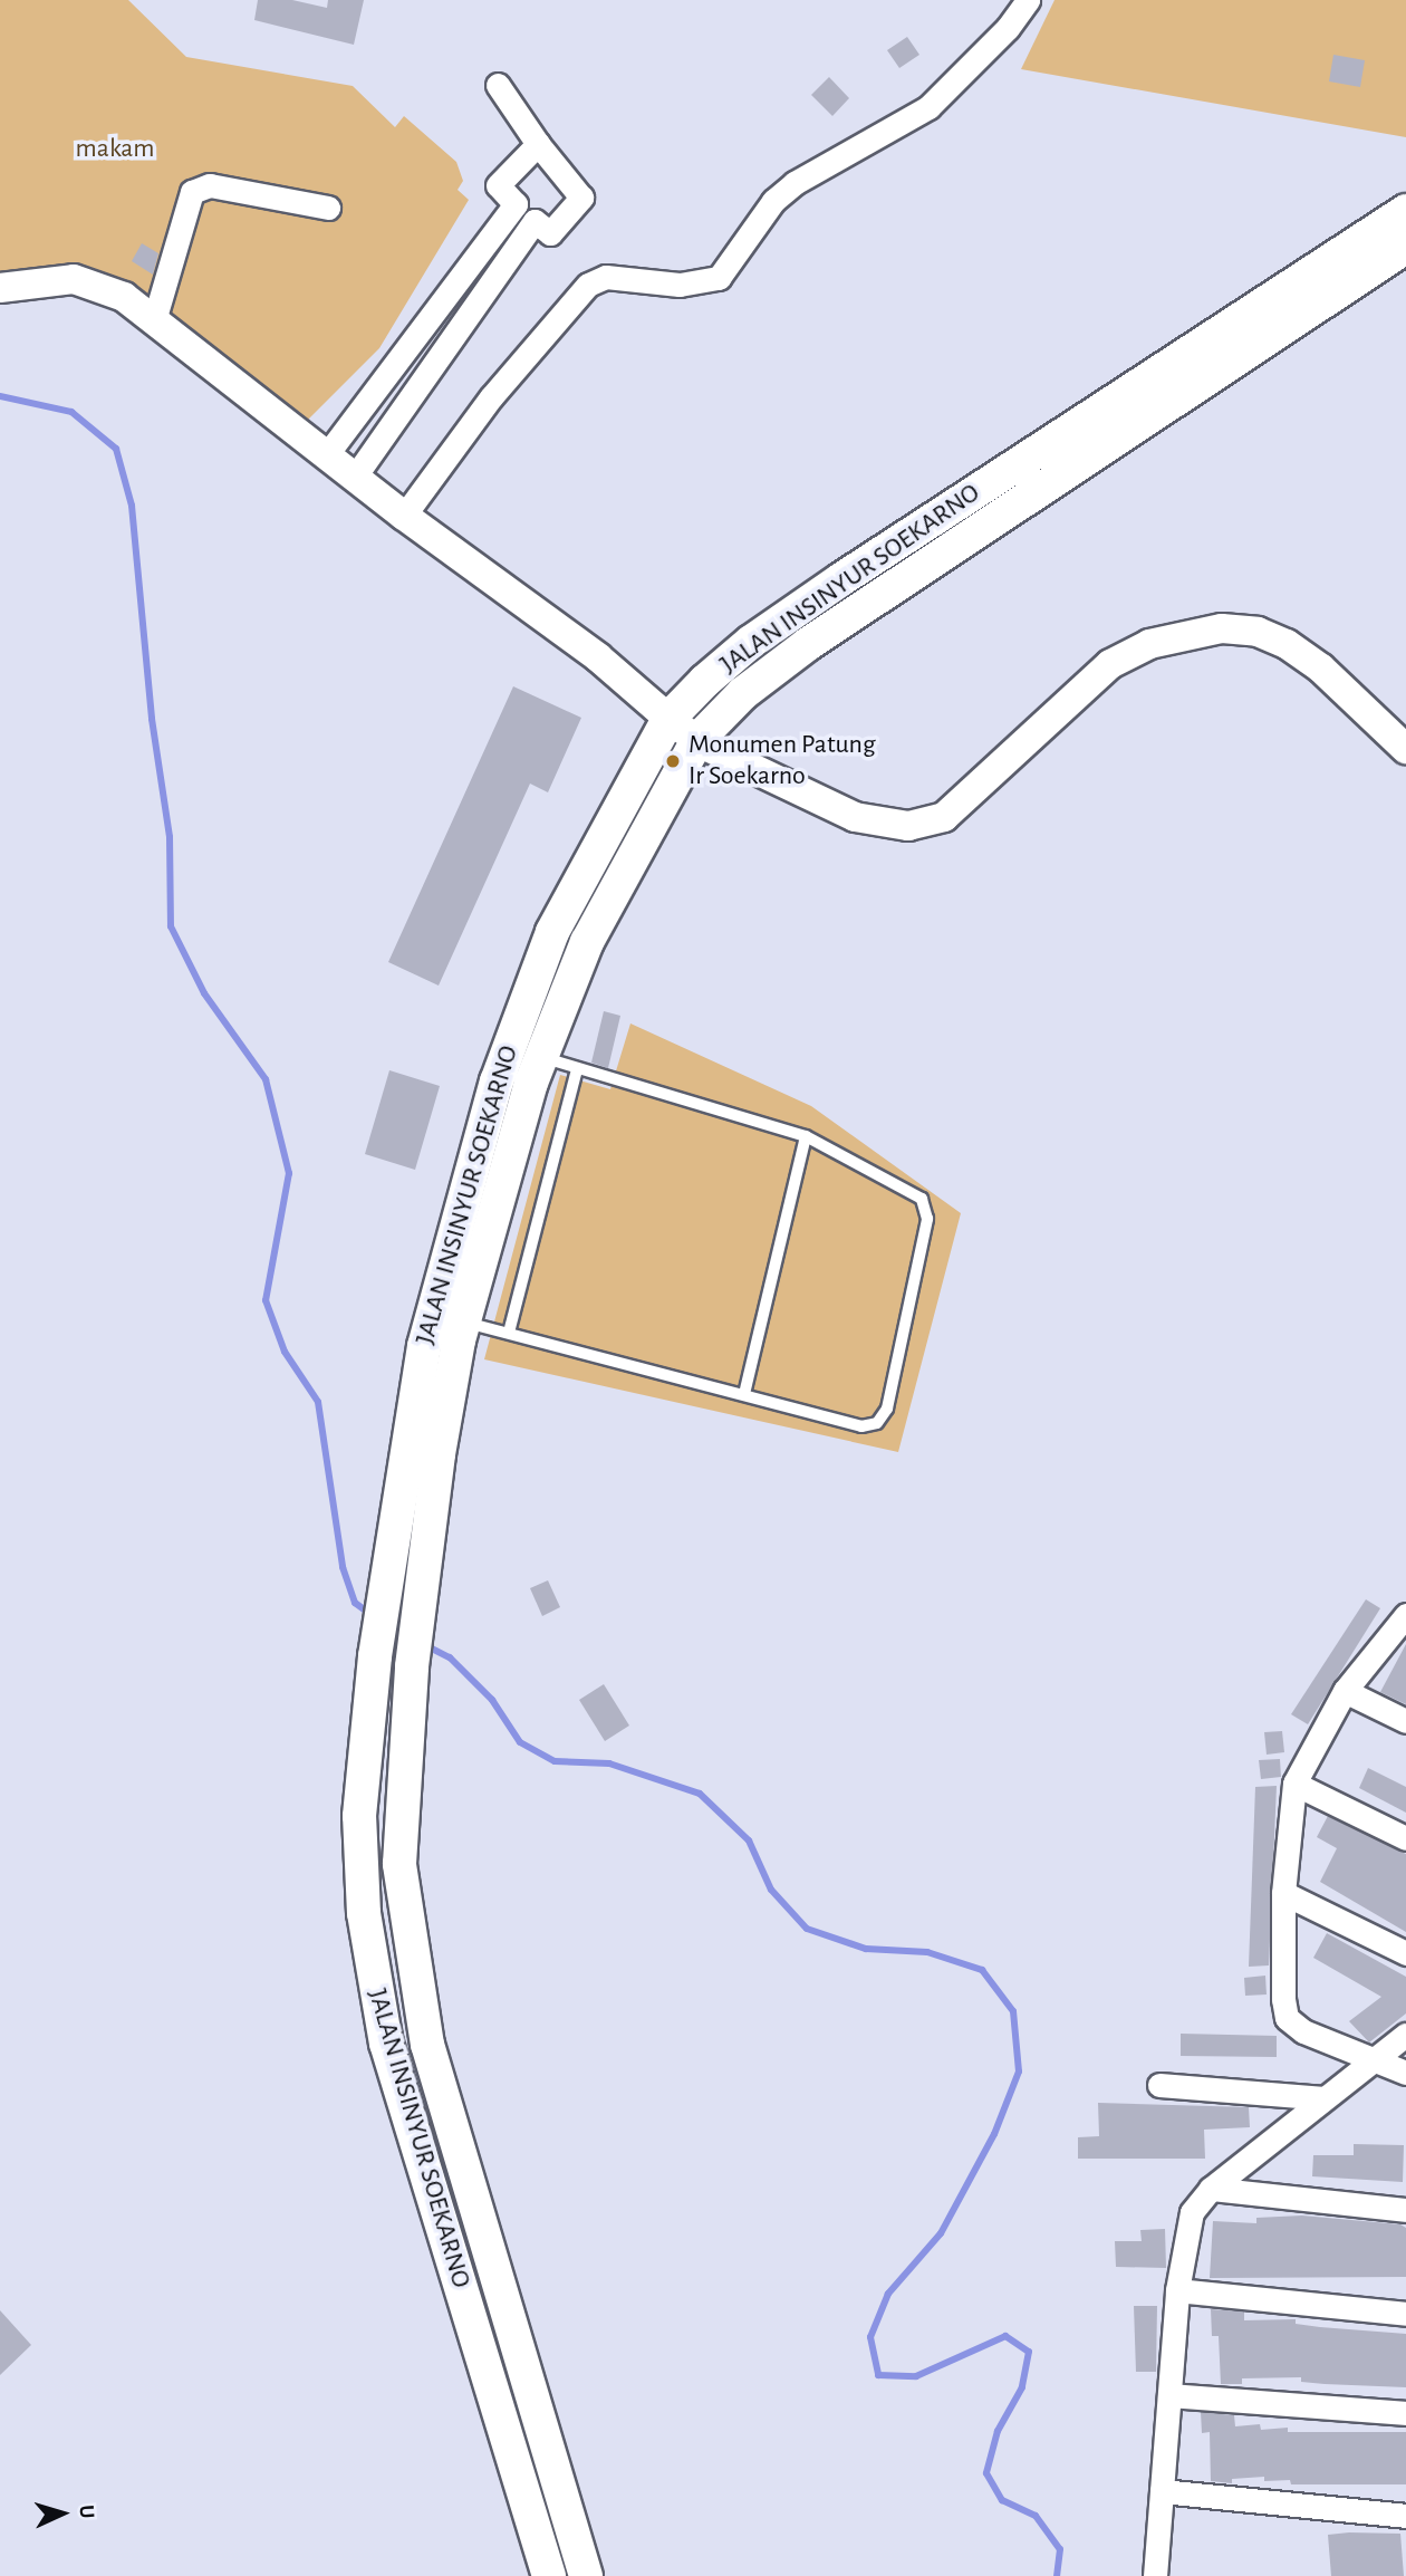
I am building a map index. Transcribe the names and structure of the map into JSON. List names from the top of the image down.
{
  "streets": {
    "main road": ["JALAN INSINYUR SOEKARNO"]
  },
  "parks": ["makam"],
  "places": ["Monumen Patung Ir Soekarno"],
  "north": "right"
}
